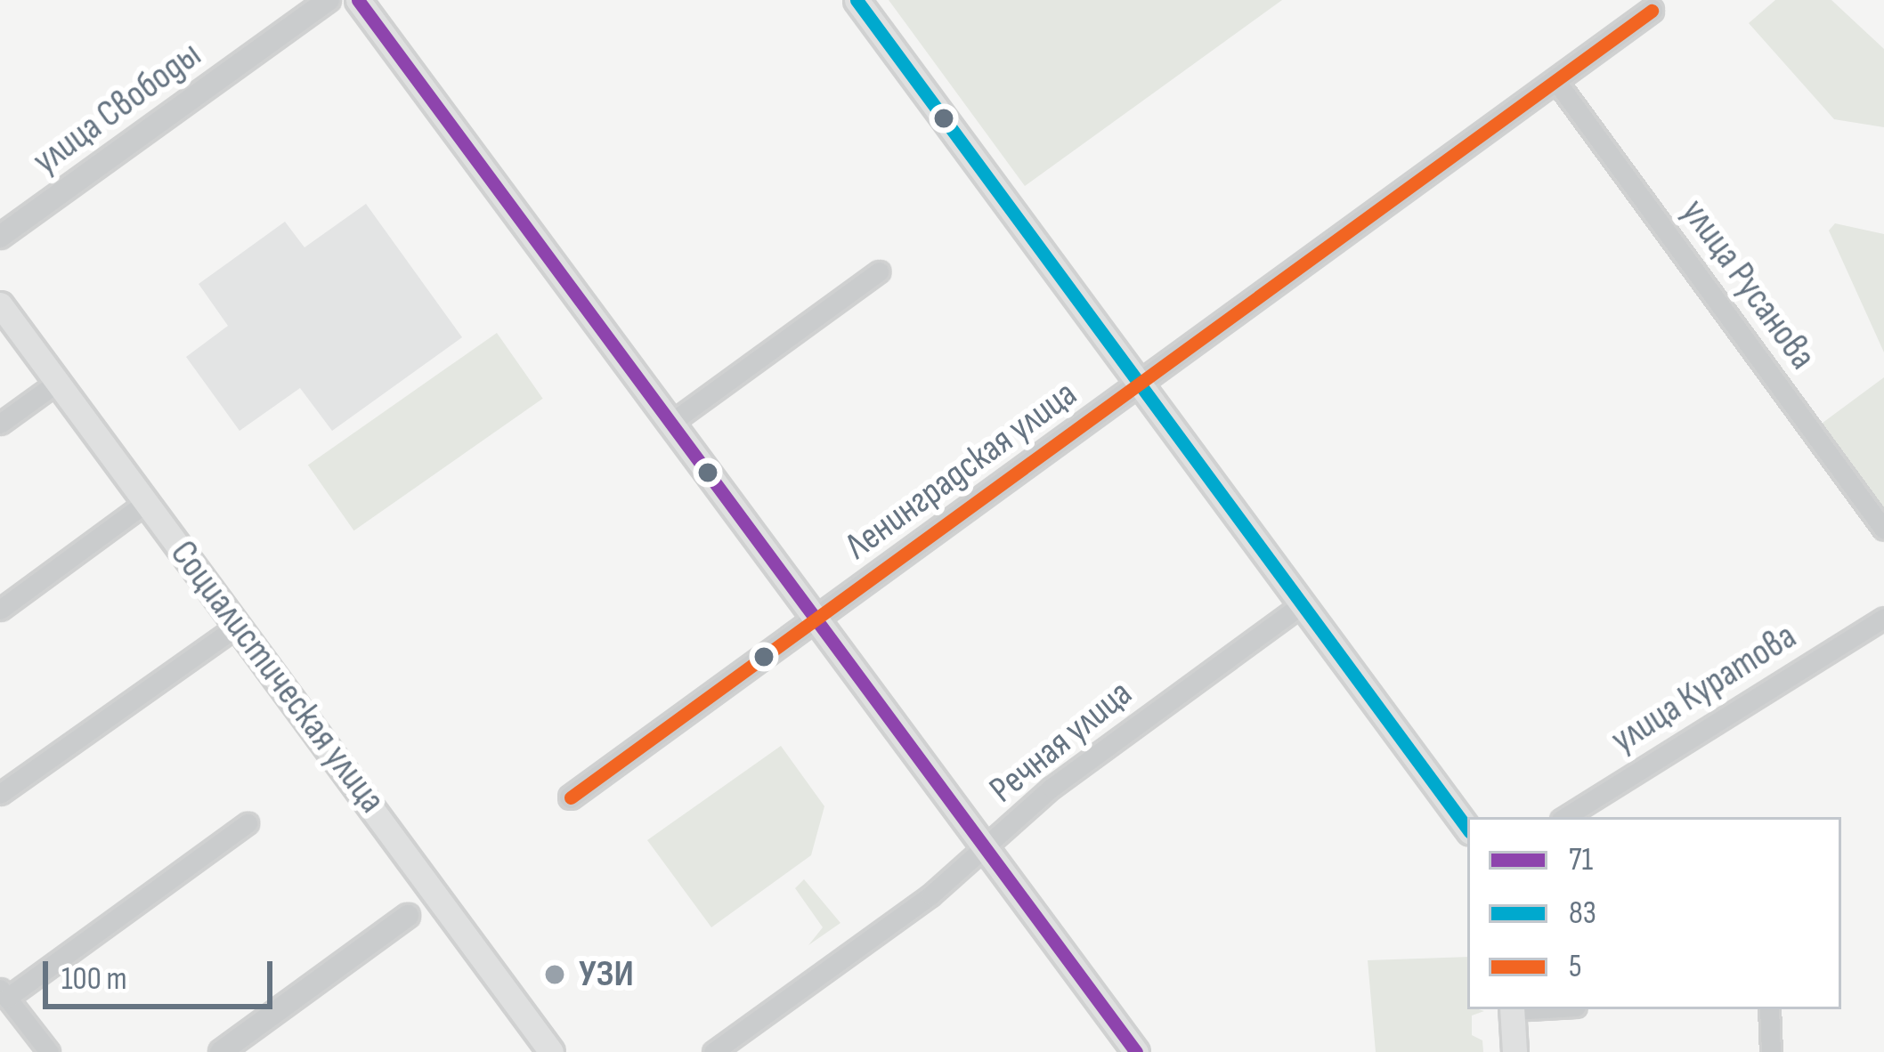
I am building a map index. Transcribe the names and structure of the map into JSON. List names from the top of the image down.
{
  "streets": {
    "main road": ["Социалистическая улица"],
    "street": [
      "улица Свободы",
      "улица Русанова",
      "Ленинградская улица",
      "улица Куратова",
      "Речная улица"
    ]
  },
  "crossings": [
    ["улица Русанова", "Ленинградская улица"]
  ],
  "places": ["УЗИ"],
  "lines": ["transit line 71", "transit line 83", "transit line 5"],
  "legend": ["71", "83", "5"],
  "scale_bar": "100 m"
}
